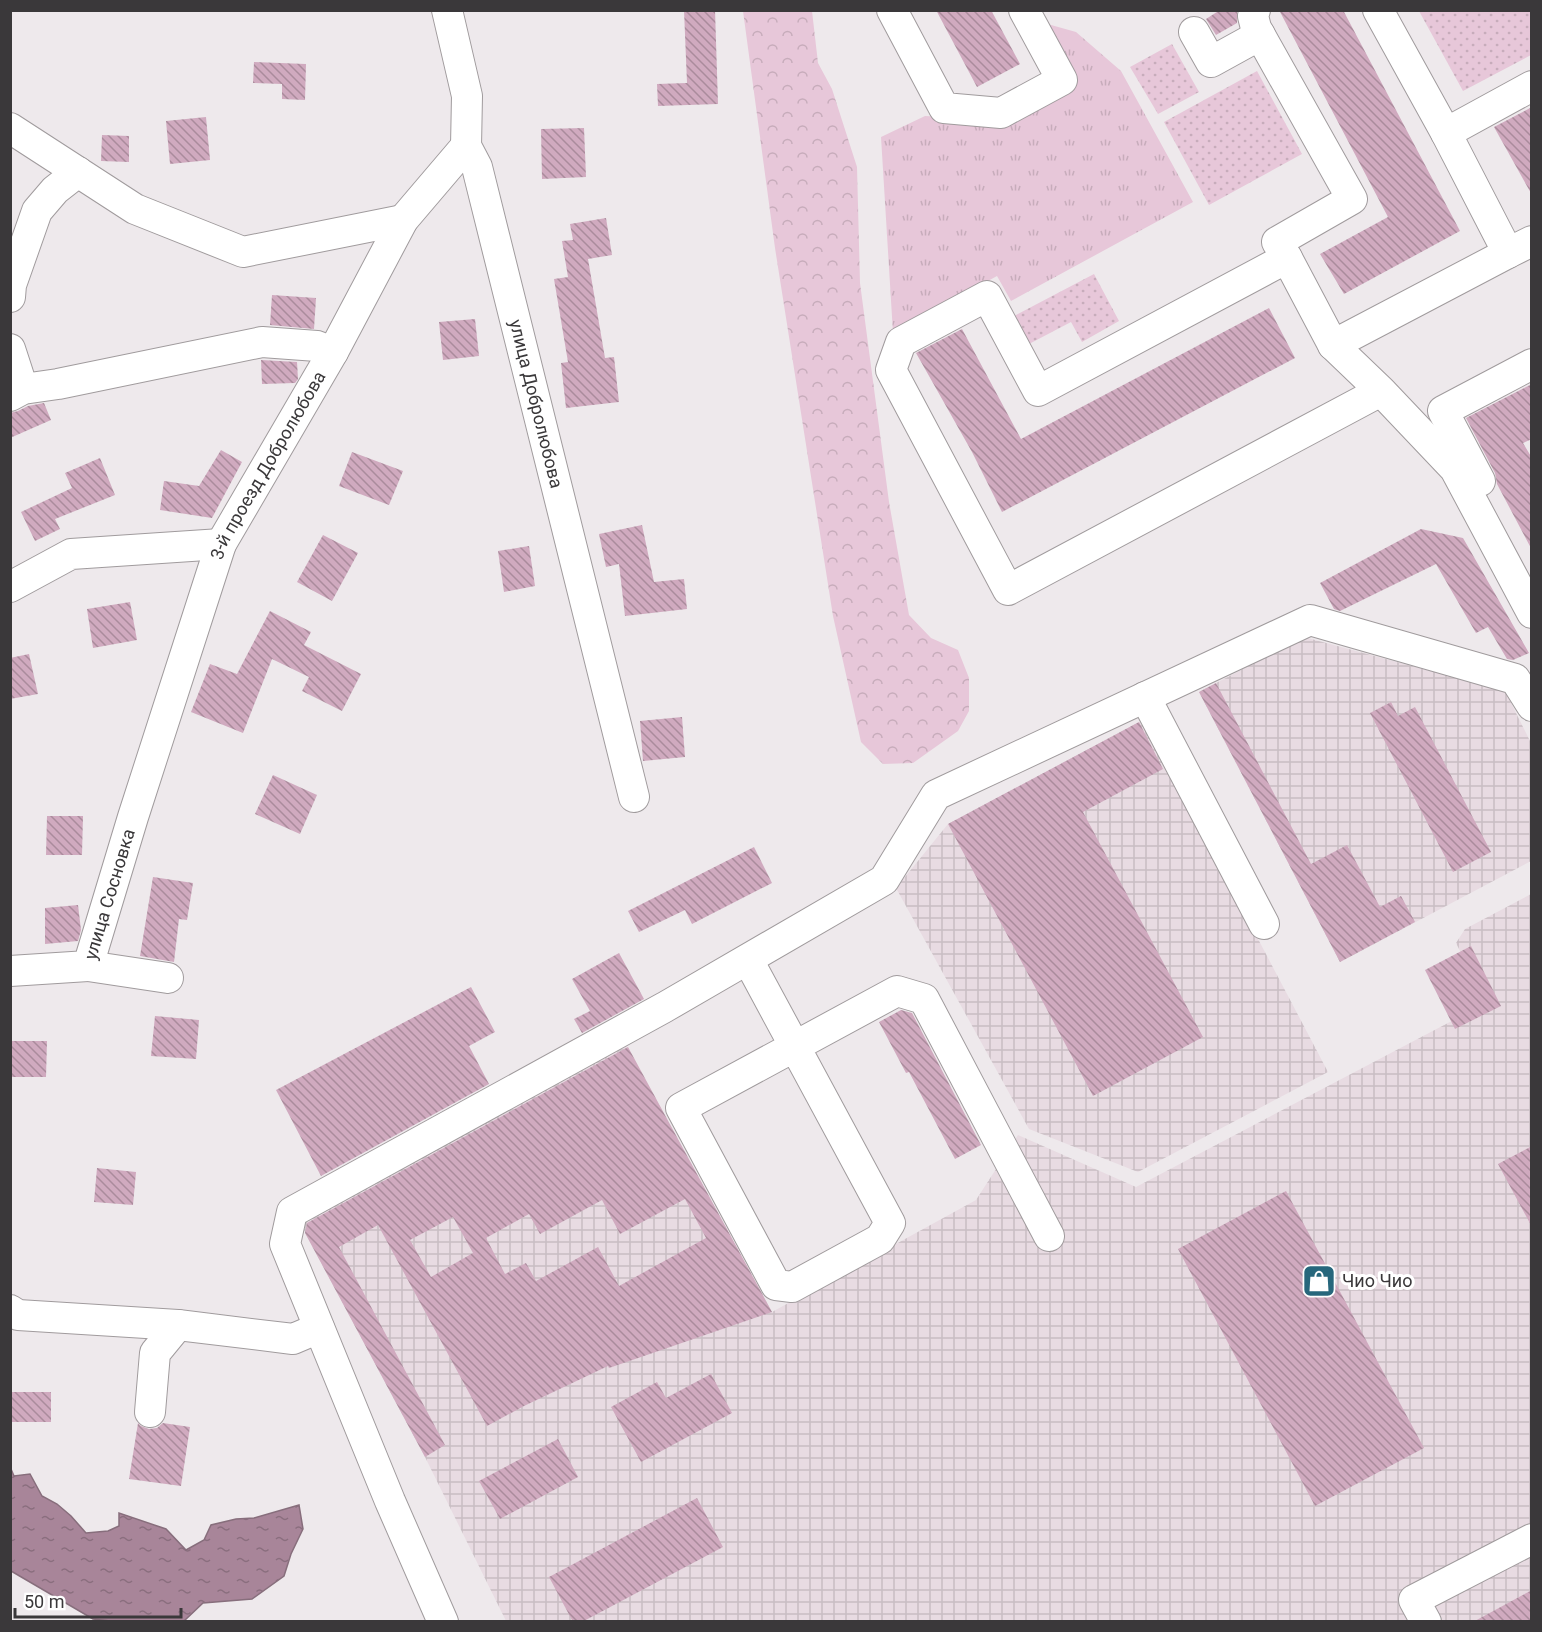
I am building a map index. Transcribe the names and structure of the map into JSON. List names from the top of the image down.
{
  "streets": {
    "street": ["улица Добролюбова", "3-й проезд Добролюбова", "улица Сосновка"]
  },
  "crossings": [
    ["улица Добролюбова", "3-й проезд Добролюбова"],
    ["3-й проезд Добролюбова", "улица Сосновка"]
  ],
  "places": {
    "shop": ["Чио Чио"]
  },
  "scale_bar": "50 m"
}
